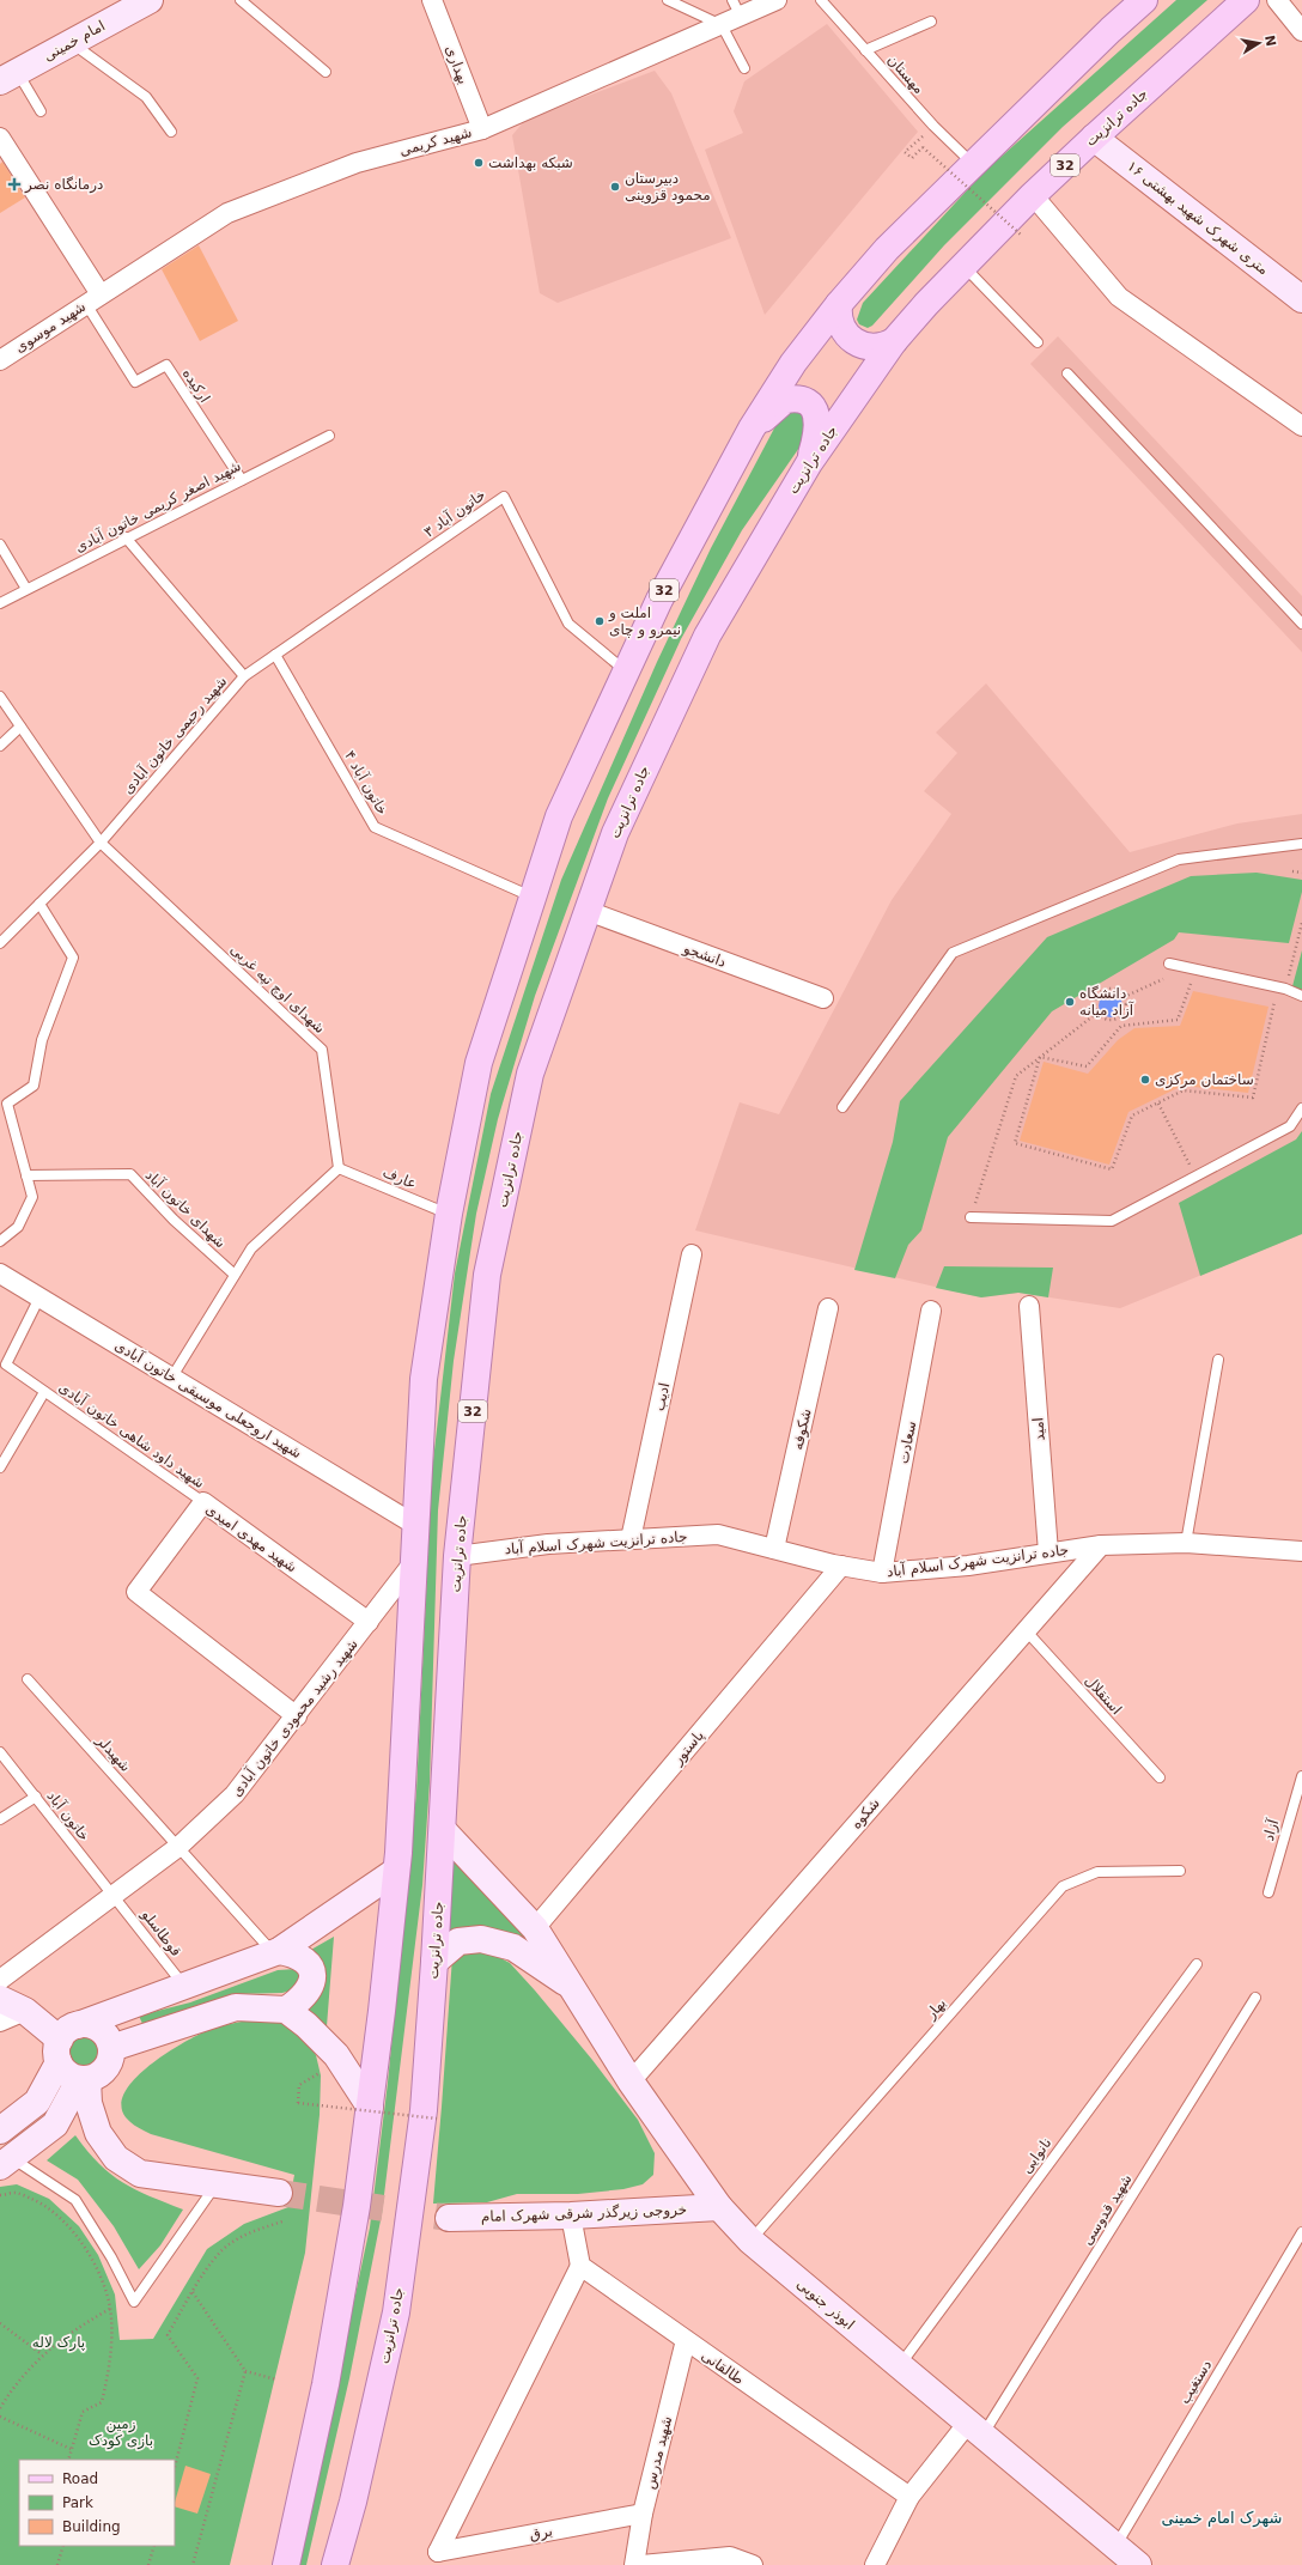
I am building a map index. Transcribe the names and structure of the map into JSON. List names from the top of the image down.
{
  "streets": {
    "main road": ["جاده ترانزیت", "32"],
    "street": [
      "امام خمینی",
      "بهداری",
      "شهید کریمی",
      "۱۶ متری شهرک شهيد بهشتی",
      "شهید موسوی",
      "دانشجو",
      "ادیب",
      "شهید اروجعلی موسیقی خاتون آبادی",
      "شکوفه",
      "امید",
      "سعادت",
      "شهید مهدی امیدی",
      "جاده ترانزیت شهرک اسلام آباد",
      "شهید رشید محمودی خاتون آبادی",
      "پاستور",
      "شکوه",
      "خروجی زیرگذر شرقی شهرک امام",
      "ابوذر جنوبی",
      "طالقانی",
      "شهید مدرس",
      "برق"
    ],
    "lane": [
      "مهستان",
      "ارکیده",
      "شهید اصغر کریمی خاتون آبادی",
      "خاتون آباد ۳",
      "شهید رحیمی خاتون آبادی",
      "خاتون آباد ۴",
      "شهدای اوچ تپه غربی",
      "عارف",
      "شهدای خاتون آباد",
      "شهید داود شاهی خاتون آبادی",
      "استقلال",
      "شهیدلر",
      "خاتون آباد",
      "آزاد",
      "قوطاسلو",
      "بهار",
      "نانوایی",
      "شهید قدوسی",
      "دستغیب"
    ]
  },
  "crossings": [
    ["بهداری", "شهید کریمی"],
    ["مهستان", "32"],
    ["جاده ترانزیت", "۱۶ متری شهرک شهيد بهشتی"],
    ["جاده ترانزیت", "دانشجو"],
    ["جاده ترانزیت", "جاده ترانزیت شهرک اسلام آباد"],
    ["جاده ترانزیت", "ابوذر جنوبی"],
    ["شهید کریمی", "شهید موسوی"],
    ["شهید کریمی", "ارکیده"],
    ["32", "خاتون آباد ۳"],
    ["32", "خاتون آباد ۴"],
    ["32", "عارف"],
    ["32", "شهید اروجعلی موسیقی خاتون آبادی"],
    ["32", "شهید رشید محمودی خاتون آبادی"],
    ["شهید موسوی", "ارکیده"],
    ["ارکیده", "شهید اصغر کریمی خاتون آبادی"],
    ["شهید اصغر کریمی خاتون آبادی", "شهید رحیمی خاتون آبادی"],
    ["خاتون آباد ۳", "شهید رحیمی خاتون آبادی"],
    ["خاتون آباد ۳", "خاتون آباد ۴"],
    ["شهید رحیمی خاتون آبادی", "شهدای اوچ تپه غربی"],
    ["شهدای اوچ تپه غربی", "عارف"],
    ["ادیب", "جاده ترانزیت شهرک اسلام آباد"],
    ["شهید اروجعلی موسیقی خاتون آبادی", "شهید داود شاهی خاتون آبادی"],
    ["شکوفه", "جاده ترانزیت شهرک اسلام آباد"],
    ["امید", "جاده ترانزیت شهرک اسلام آباد"],
    ["شهید داود شاهی خاتون آبادی", "شهید مهدی امیدی"],
    ["سعادت", "جاده ترانزیت شهرک اسلام آباد"],
    ["شهید مهدی امیدی", "شهید رشید محمودی خاتون آبادی"],
    ["جاده ترانزیت شهرک اسلام آباد", "پاستور"],
    ["جاده ترانزیت شهرک اسلام آباد", "شکوه"],
    ["استقلال", "شکوه"],
    ["شهید رشید محمودی خاتون آبادی", "شهیدلر"],
    ["شهید رشید محمودی خاتون آبادی", "خاتون آباد"],
    ["شهید رشید محمودی خاتون آبادی", "قوطاسلو"],
    ["پاستور", "ابوذر جنوبی"],
    ["شکوه", "ابوذر جنوبی"],
    ["خاتون آباد", "قوطاسلو"],
    ["بهار", "ابوذر جنوبی"],
    ["نانوایی", "ابوذر جنوبی"],
    ["شهید قدوسی", "ابوذر جنوبی"],
    ["خروجی زیرگذر شرقی شهرک امام", "ابوذر جنوبی"],
    ["ابوذر جنوبی", "دستغیب"],
    ["طالقانی", "شهید مدرس"],
    ["طالقانی", "برق"],
    ["شهید مدرس", "برق"]
  ],
  "districts": ["شهرک امام خمینی"],
  "parks": ["پارک لاله", "زمین بازی کودک"],
  "places": {
    "other": [
      "شبکه بهداشت",
      "دبیرستان محمود قزوینی",
      "املت و نیمرو و چای",
      "دانشگاه آزاد میانه",
      "ساختمان مرکزی"
    ],
    "health": ["درمانگاه نصر"]
  },
  "legend": ["Road", "Park", "Building"],
  "north": "right"
}
